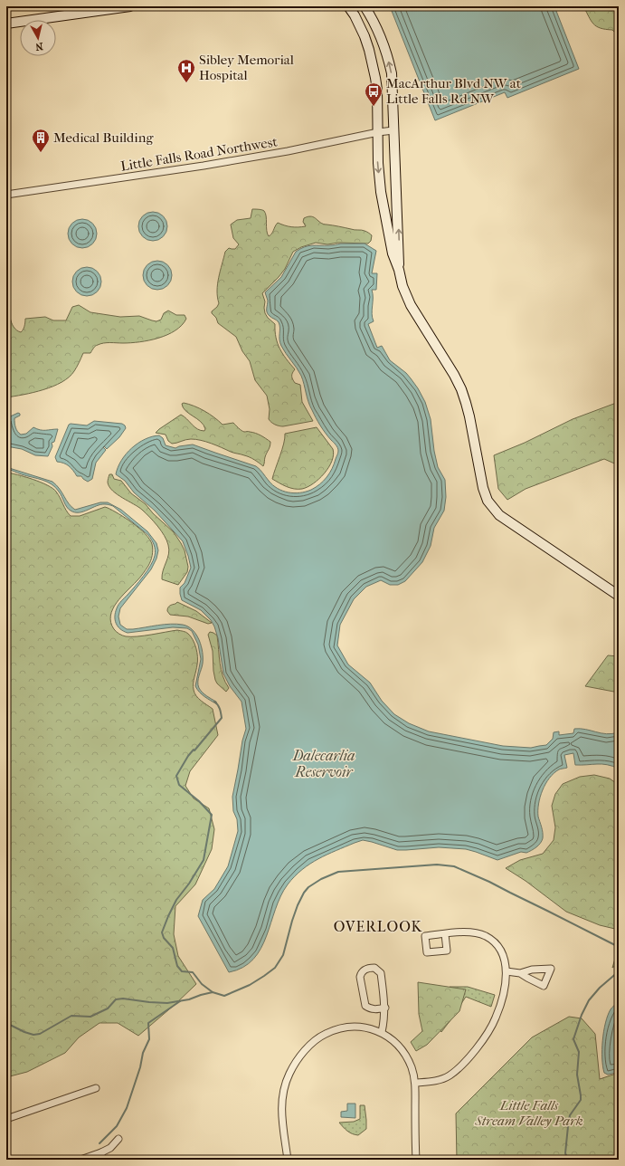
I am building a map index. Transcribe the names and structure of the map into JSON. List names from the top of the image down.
{
  "streets": {
    "street": ["Little Falls Road Northwest"]
  },
  "districts": ["OVERLOOK"],
  "water": ["Dalecarlia Reservoir"],
  "parks": ["Little Falls Stream Valley Park"],
  "places": {
    "hospital": ["Sibley Memorial Hospital"],
    "bus stop": ["MacArthur Blvd NW at Little Falls Rd NW"],
    "building": ["Medical Building"]
  },
  "north": "bottom"
}
